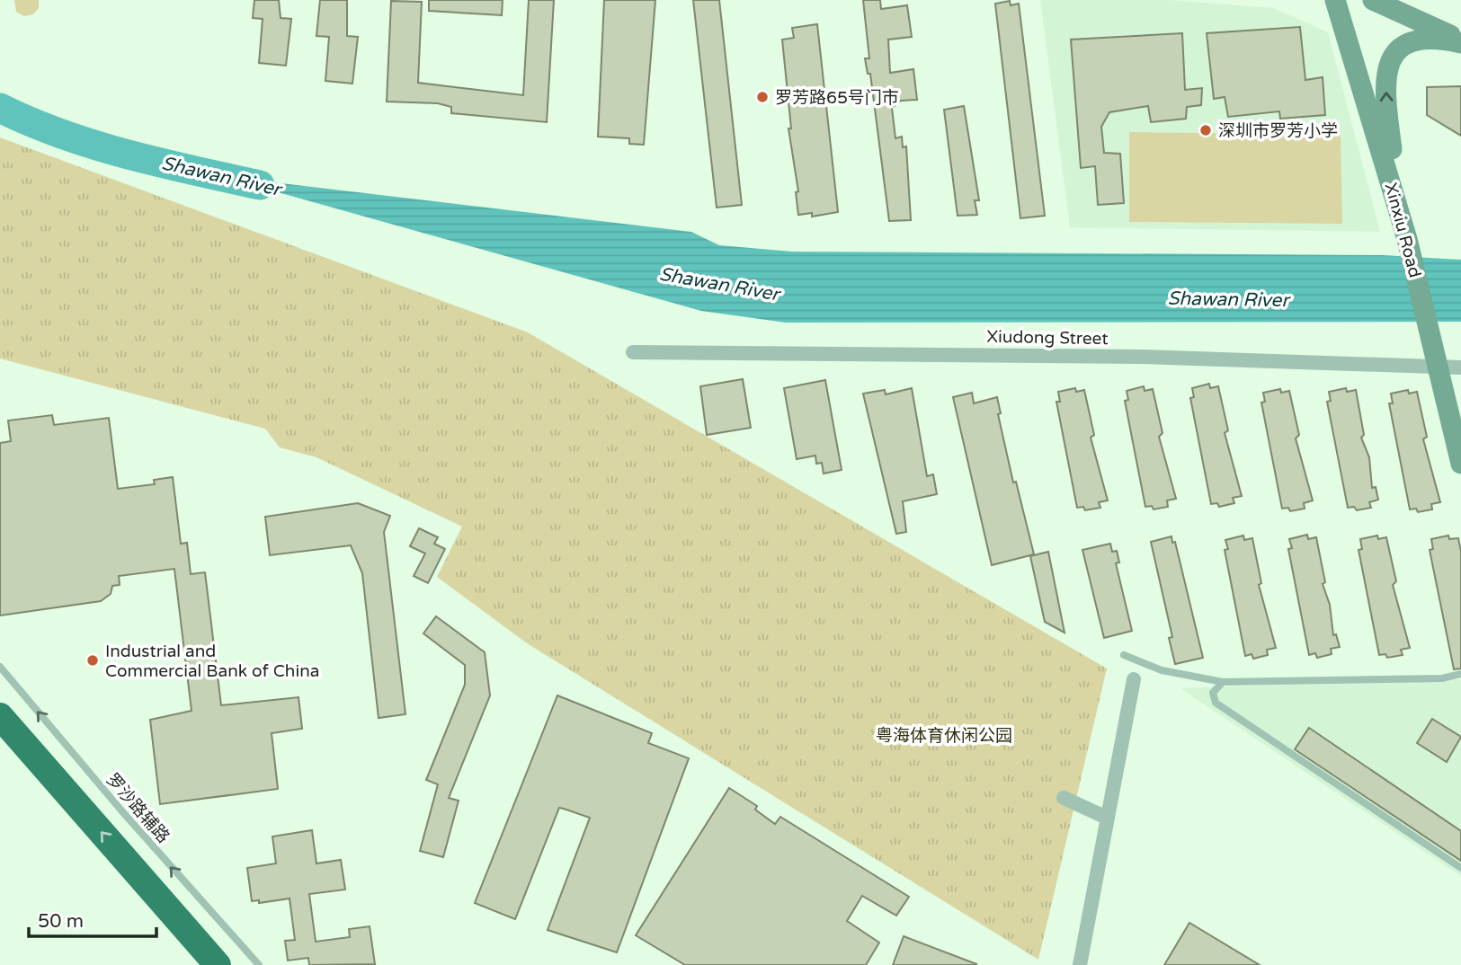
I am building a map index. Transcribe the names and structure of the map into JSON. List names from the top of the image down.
{
  "streets": {
    "main road": ["Xinxiu Road"],
    "street": ["Xiudong Street"],
    "lane": ["罗沙路辅路"]
  },
  "crossings": [
    ["Xinxiu Road", "Xiudong Street"]
  ],
  "one_way": ["罗沙路辅路"],
  "water": ["Shawan River"],
  "parks": ["粤海体育休闲公园"],
  "places": ["罗芳路65号门市", "深圳市罗芳小学", "Industrial and Commercial Bank of China"],
  "scale_bar": "50 m"
}
